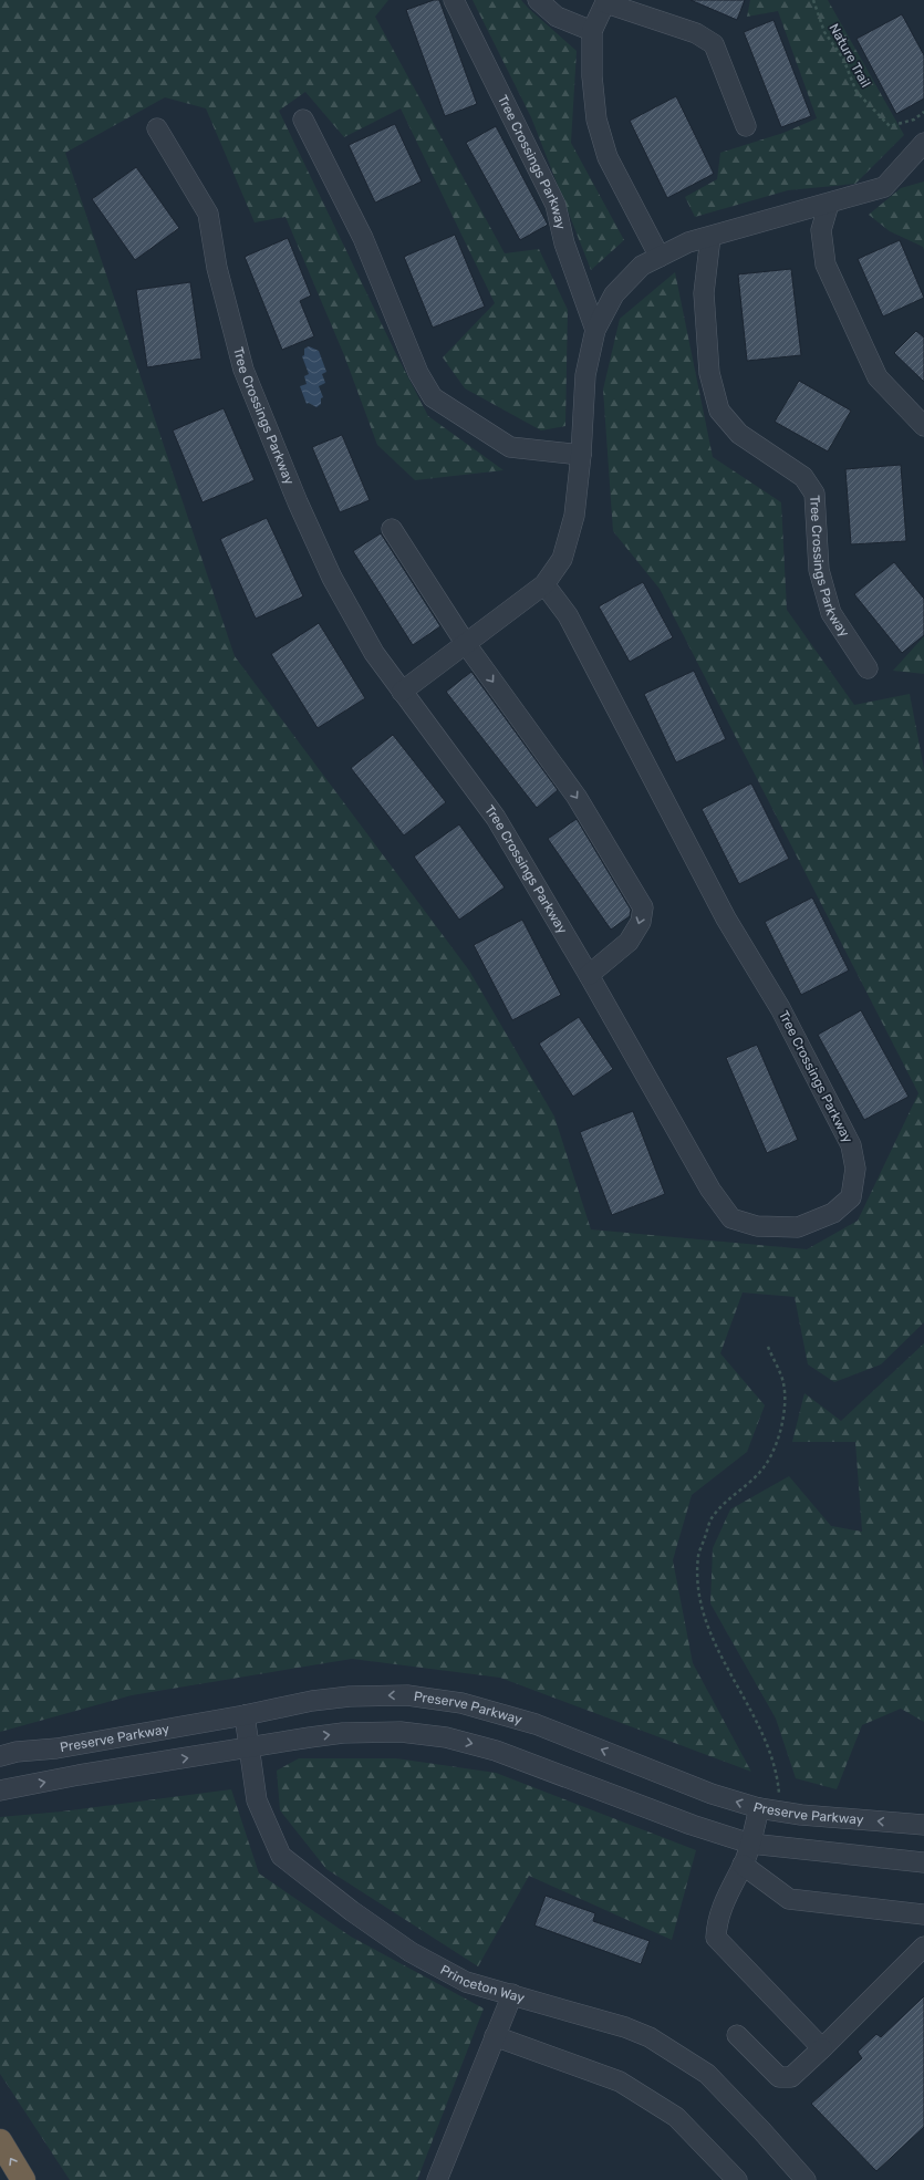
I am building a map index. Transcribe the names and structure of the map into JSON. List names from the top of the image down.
{
  "streets": {
    "street": ["Tree Crossings Parkway", "Preserve Parkway", "Princeton Way"],
    "path": ["Nature Trail"]
  },
  "crossings": [
    ["Preserve Parkway", "Princeton Way"]
  ]
}
